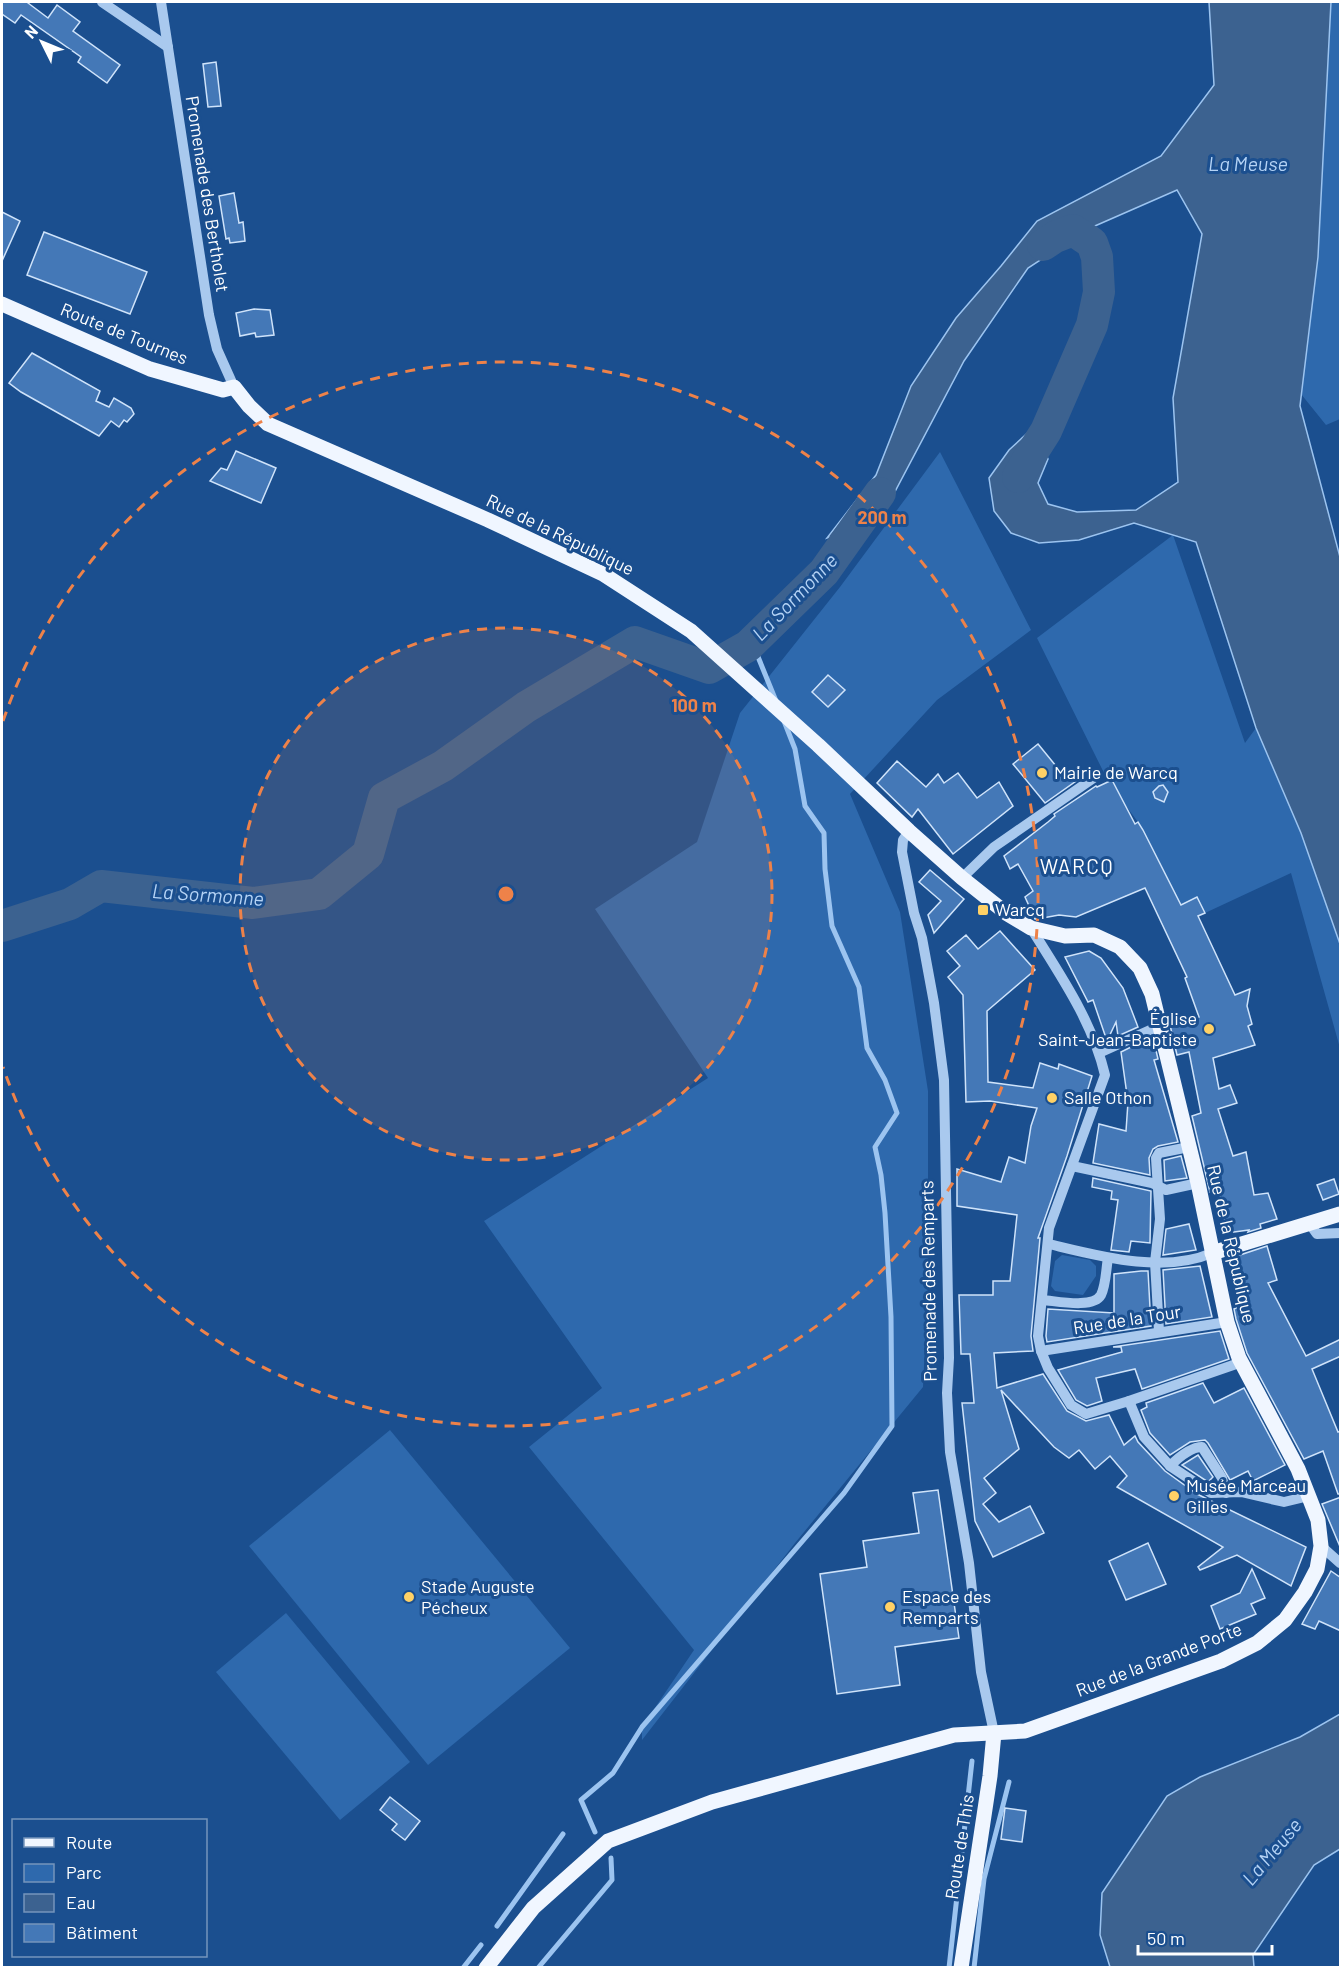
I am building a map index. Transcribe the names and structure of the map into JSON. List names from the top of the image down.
{
  "streets": {
    "main road": [
      "Route de Tournes",
      "Rue de la République",
      "Rue de la Grande Porte",
      "Route de This"
    ],
    "street": ["Promenade des Bertholet", "Promenade des Remparts", "Rue de la Tour"]
  },
  "crossings": [
    ["Promenade des Bertholet", "Route de Tournes"],
    ["Promenade des Bertholet", "Rue de la République"],
    ["Route de Tournes", "Rue de la République"],
    ["Rue de la République", "Promenade des Remparts"],
    ["Rue de la République", "Rue de la Tour"],
    ["Rue de la République", "Rue de la Grande Porte"],
    ["Promenade des Remparts", "Rue de la Grande Porte"],
    ["Promenade des Remparts", "Route de This"],
    ["Rue de la Grande Porte", "Route de This"]
  ],
  "districts": ["WARCQ"],
  "water": ["La Meuse", "La Sormonne"],
  "places": {
    "other": [
      "Mairie de Warcq",
      "Église Saint-Jean-Baptiste",
      "Salle Othon",
      "Musée Marceau Gilles",
      "Stade Auguste Pécheux",
      "Espace des Remparts"
    ],
    "transit": ["Warcq"]
  },
  "legend": [
    "Route",
    "Parc",
    "Eau",
    "Bâtiment"
  ],
  "scale_bar": "50 m",
  "north": "top left",
  "rings": ["200 m", "100 m"]
}
